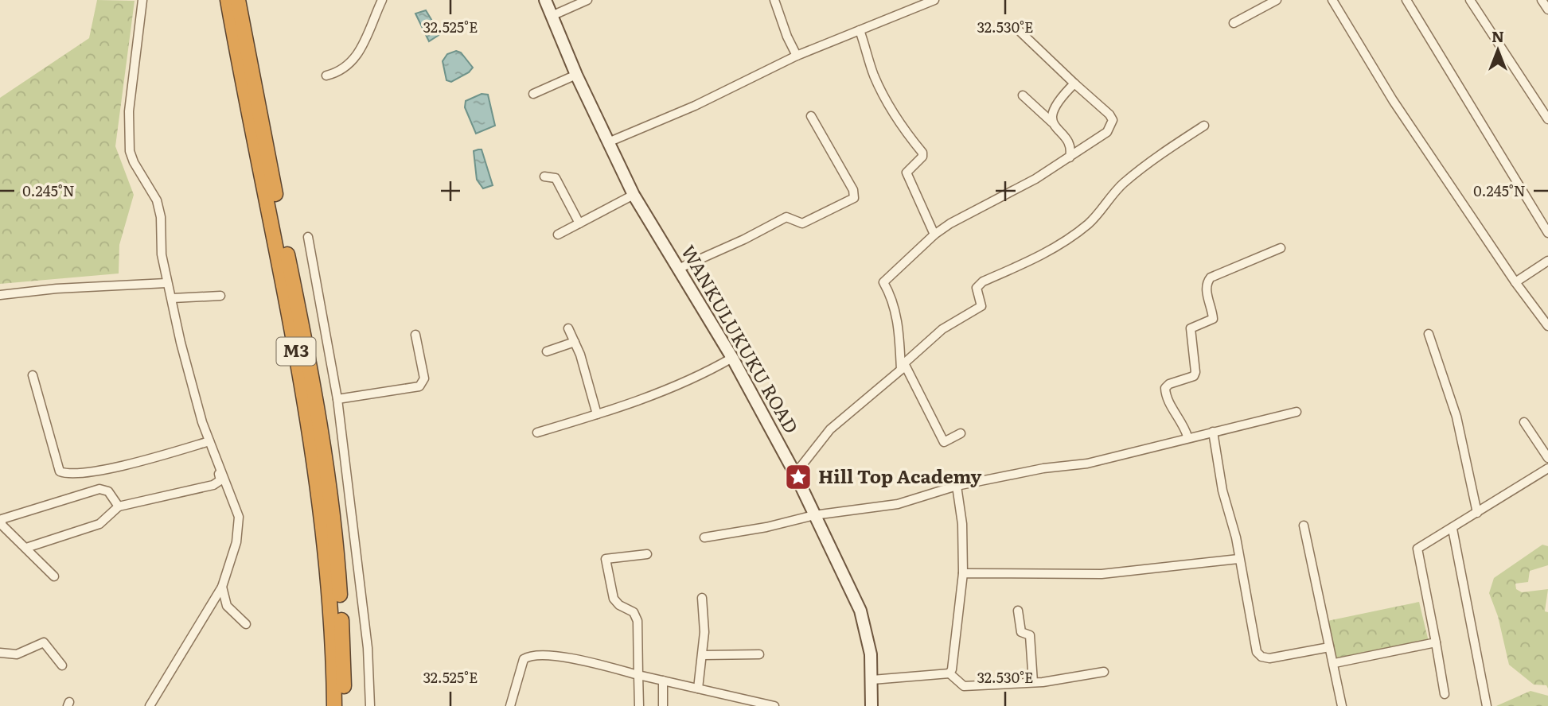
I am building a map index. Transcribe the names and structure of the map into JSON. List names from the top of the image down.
{
  "streets": {
    "highway": ["M3"],
    "main road": ["WANKULUKUKU ROAD"]
  },
  "places": {
    "place": ["Hill Top Academy"]
  },
  "north": "top",
  "coordinates": ["32.525°E", "32.530°E", "0.245°N"]
}
